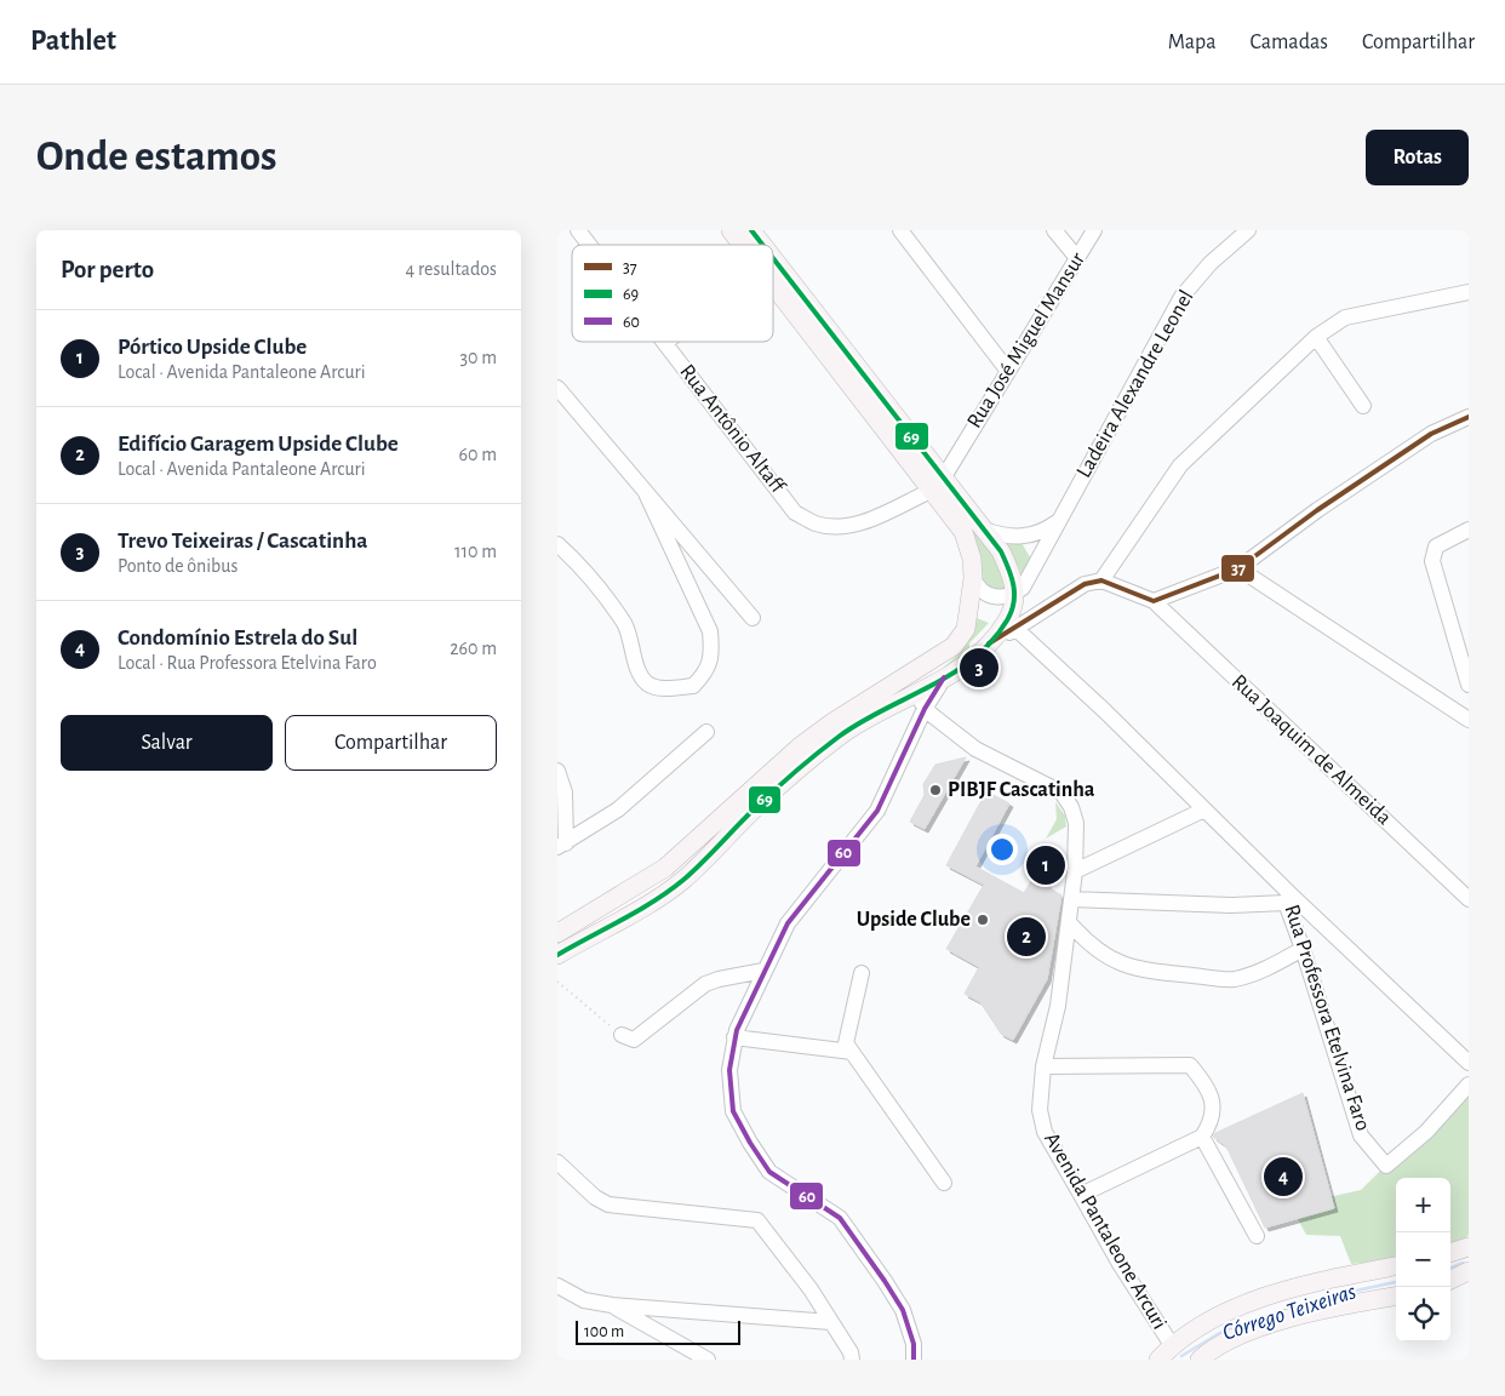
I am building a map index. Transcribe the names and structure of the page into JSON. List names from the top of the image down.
{
  "streets": {
    "street": [
      "Rua José Miguel Mansur",
      "Ladeira Alexandre Leonel",
      "Rua Antônio Altaff",
      "Rua Joaquim de Almeida",
      "Rua Professora Etelvina Faro",
      "Avenida Pantaleone Arcuri"
    ]
  },
  "crossings": [
    ["Rua José Miguel Mansur", "Rua Antônio Altaff"]
  ],
  "water": ["Córrego Teixeiras"],
  "places": ["PIBJF Cascatinha", "Upside Clube"],
  "lines": ["transit line 69", "transit line 37", "transit line 60"],
  "legend": ["37", "69", "60"],
  "scale_bar": "100 m",
  "page": {
    "header": "Pathlet",
    "nav": ["Mapa", "Camadas", "Compartilhar"],
    "buttons": [
      "Rotas",
      ["Salvar", "Compartilhar"]
    ],
    "title": "Onde estamos",
    "heading": ["Por perto", "4 resultados"],
    "list": [
      {
        "mark": "1",
        "name": "Pórtico Upside Clube",
        "note": "Local · Avenida Pantaleone Arcuri",
        "value": "30 m"
      },
      {
        "mark": "2",
        "name": "Edifício Garagem Upside Clube",
        "note": "Local · Avenida Pantaleone Arcuri",
        "value": "60 m"
      },
      {
        "mark": "3",
        "name": "Trevo Teixeiras / Cascatinha",
        "note": "Ponto de ônibus",
        "value": "110 m"
      },
      {
        "mark": "4",
        "name": "Condomínio Estrela do Sul",
        "note": "Local · Rua Professora Etelvina Faro",
        "value": "260 m"
      }
    ],
    "pins": [
      "3",
      "1",
      "2",
      "4"
    ],
    "map_buttons": ["+", "−"],
    "scale": "100 m"
  }
}
